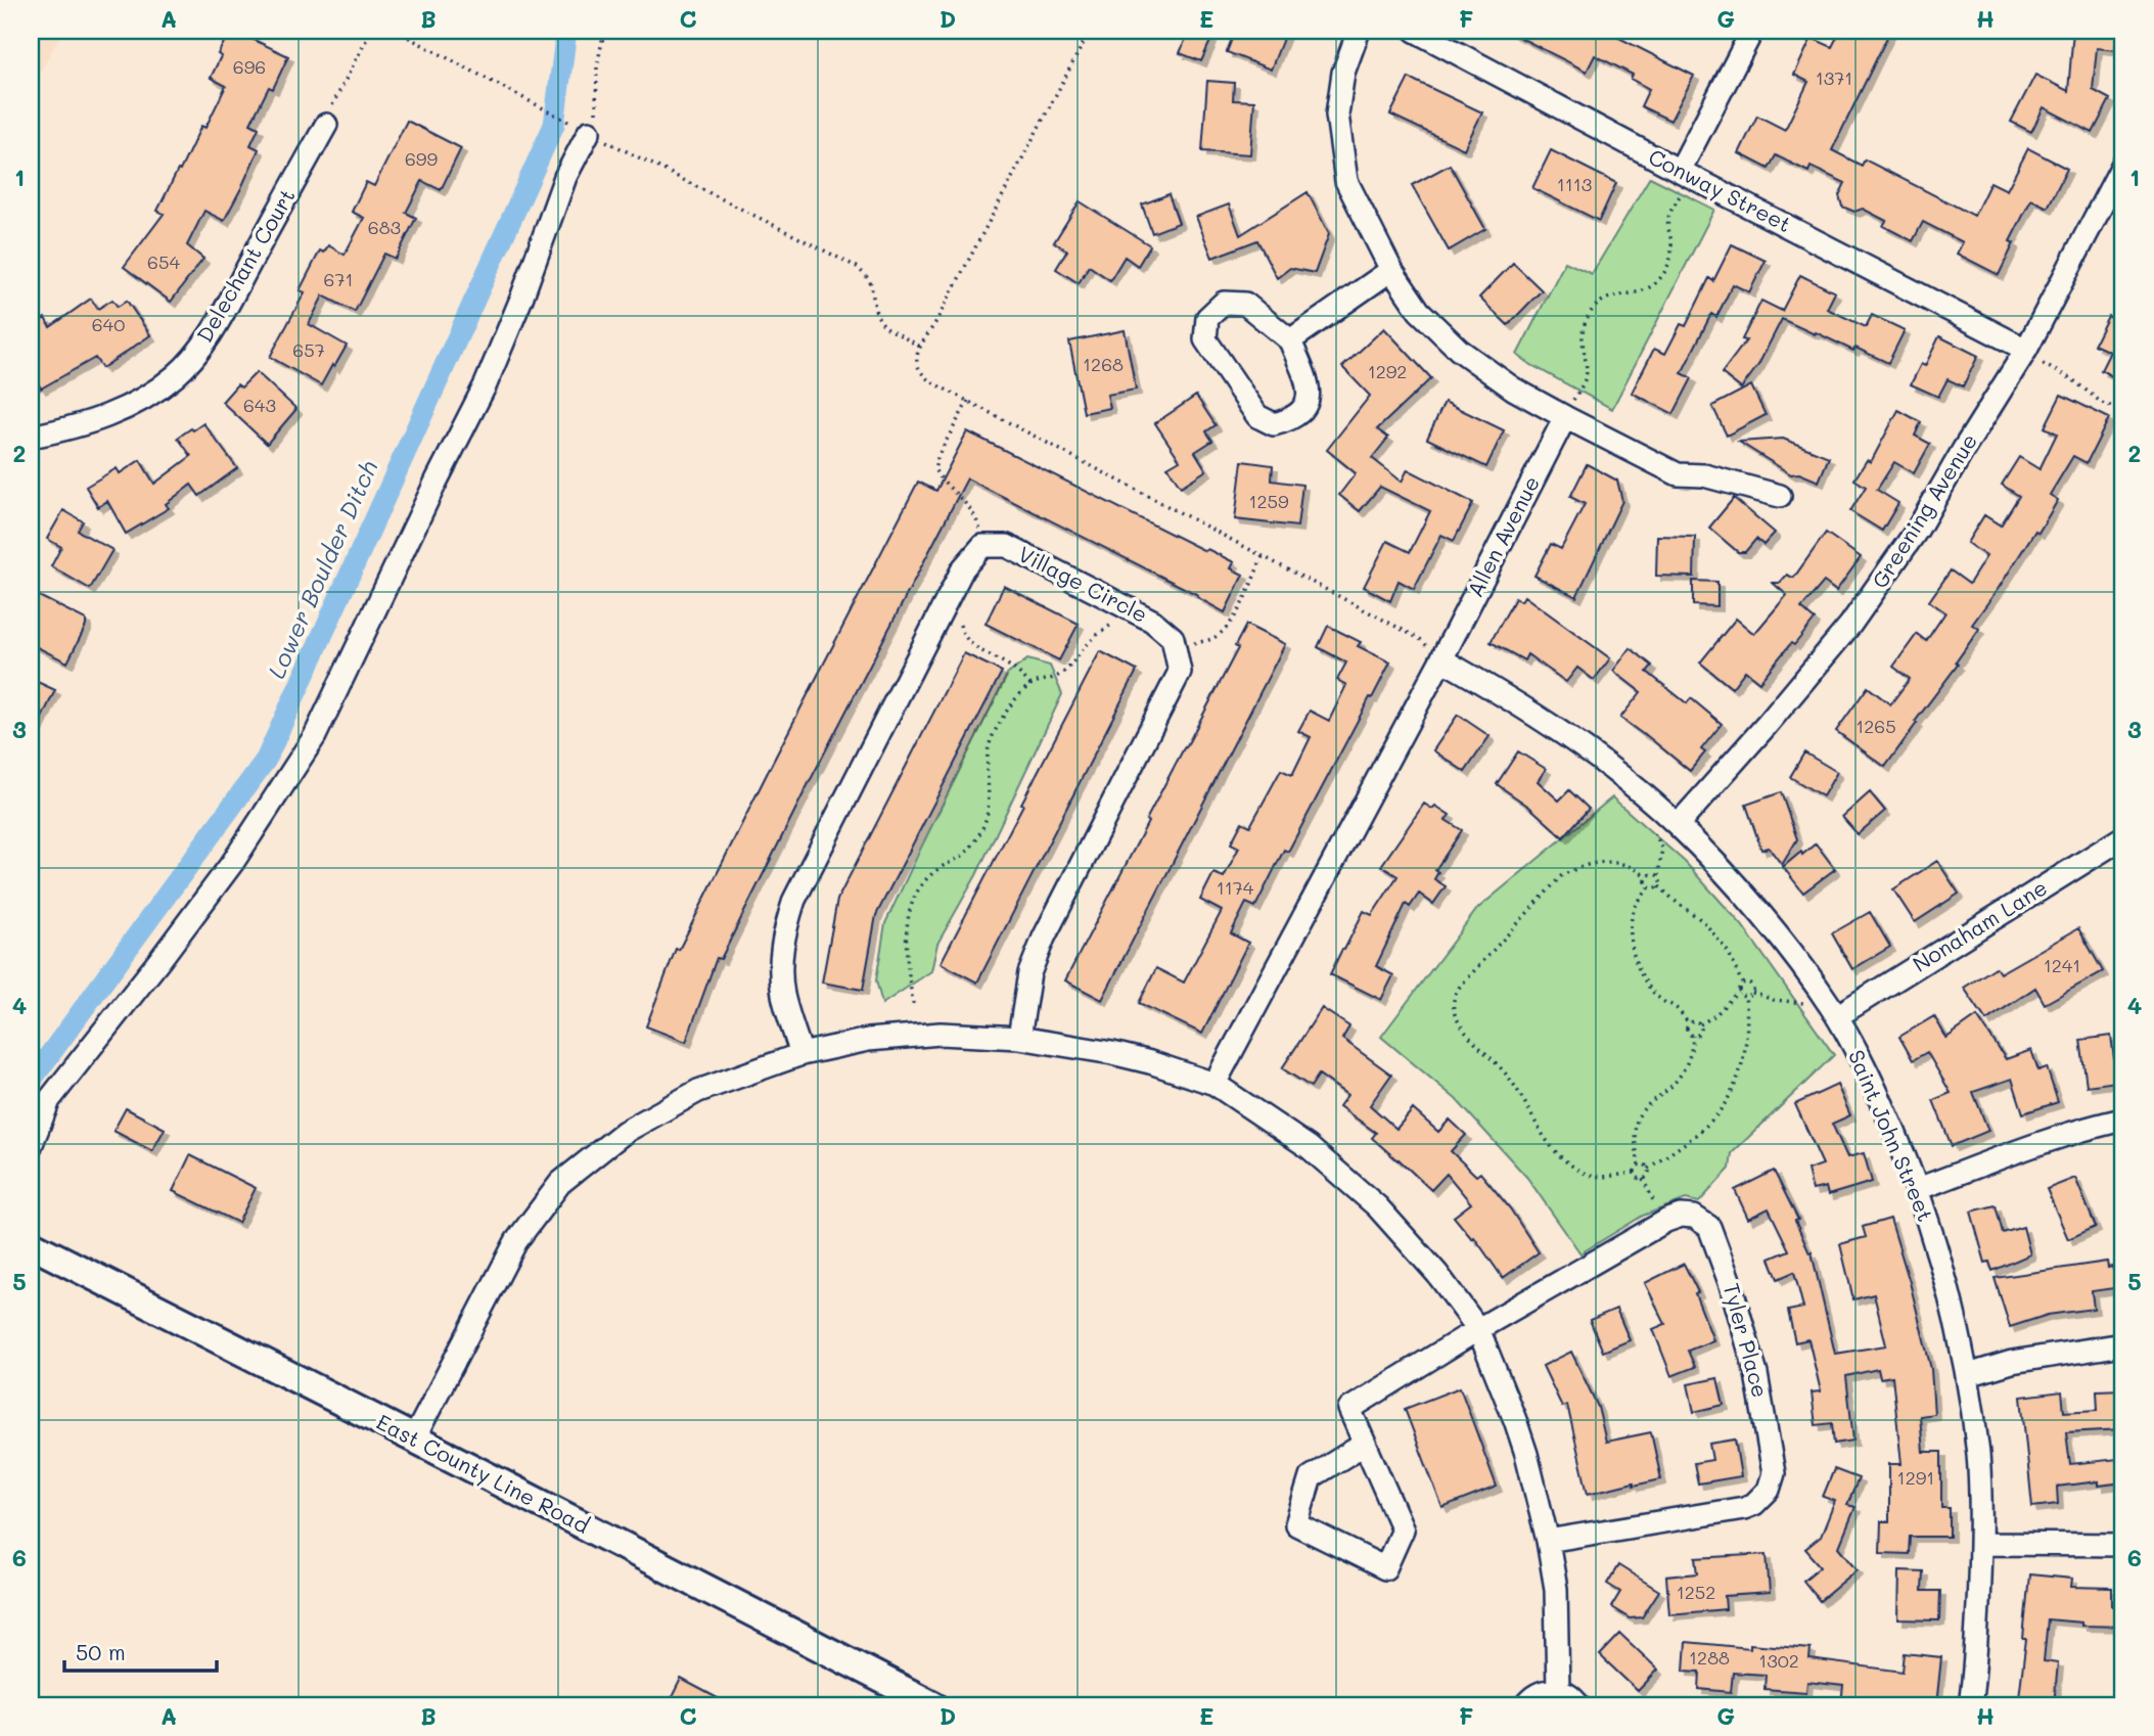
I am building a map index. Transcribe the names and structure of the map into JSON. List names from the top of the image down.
{
  "streets": {
    "main road": ["East County Line Road"],
    "street": [
      "Conway Street",
      "Delechant Court",
      "Greening Avenue",
      "Allen Avenue",
      "Village Circle",
      "Nonaham Lane",
      "Saint John Street",
      "Tyler Place"
    ]
  },
  "crossings": [
    ["Conway Street", "Greening Avenue"],
    ["Greening Avenue", "Saint John Street"],
    ["Allen Avenue", "Saint John Street"],
    ["Nonaham Lane", "Saint John Street"]
  ],
  "water": ["Lower Boulder Ditch"],
  "house_numbers": [
    "696",
    "1371",
    "699",
    "1113",
    "683",
    "654",
    "671",
    "640",
    "657",
    "1268",
    "1292",
    "643",
    "1259",
    "1265",
    "1174",
    "1241",
    "1291",
    "1252",
    "1288",
    "1302"
  ],
  "scale_bar": "50 m",
  "grid": {
    "columns": [
      "A",
      "B",
      "C",
      "D",
      "E",
      "F",
      "G",
      "H"
    ],
    "rows": [
      "1",
      "2",
      "3",
      "4",
      "5",
      "6"
    ]
  }
}
